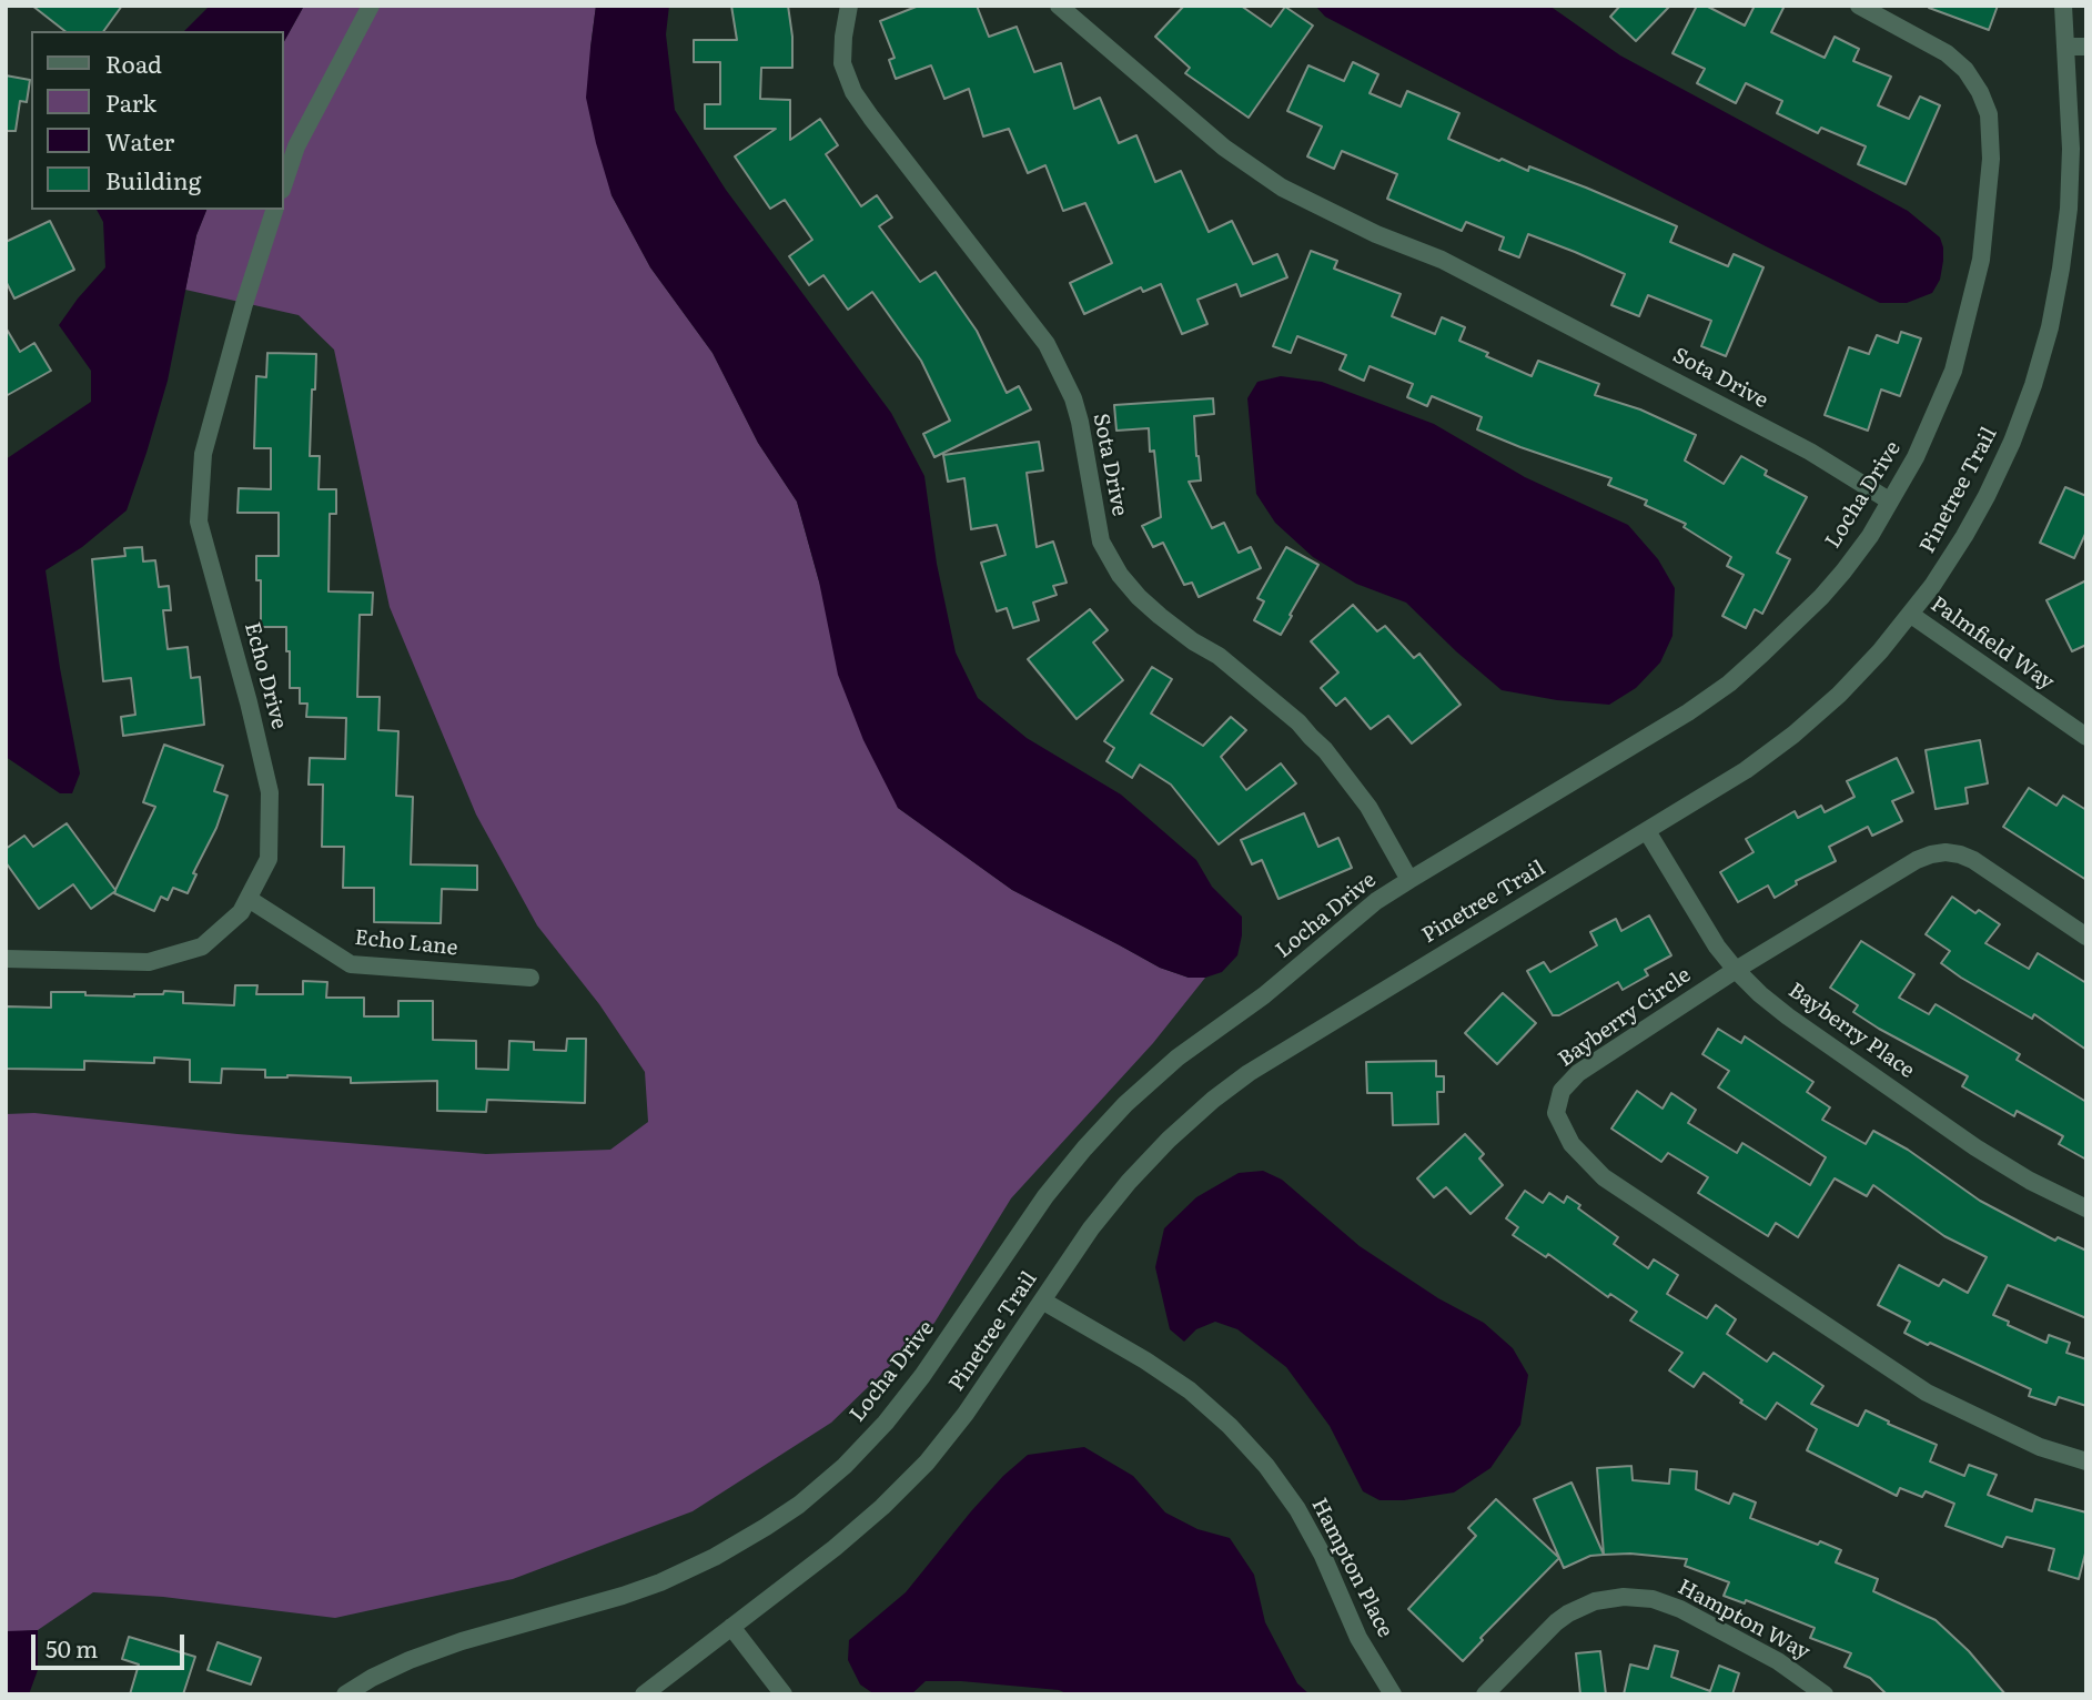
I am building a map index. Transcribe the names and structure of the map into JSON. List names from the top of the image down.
{
  "streets": {
    "street": [
      "Sota Drive",
      "Pinetree Trail",
      "Locha Drive",
      "Palmfield Way",
      "Echo Drive",
      "Echo Lane",
      "Bayberry Circle",
      "Bayberry Place",
      "Hampton Place",
      "Hampton Way"
    ]
  },
  "crossings": [
    ["Sota Drive", "Locha Drive"],
    ["Pinetree Trail", "Palmfield Way"],
    ["Pinetree Trail", "Bayberry Place"],
    ["Pinetree Trail", "Hampton Place"],
    ["Echo Drive", "Echo Lane"],
    ["Bayberry Circle", "Bayberry Place"]
  ],
  "legend": [
    "Road",
    "Park",
    "Water",
    "Building"
  ],
  "scale_bar": "50 m"
}
